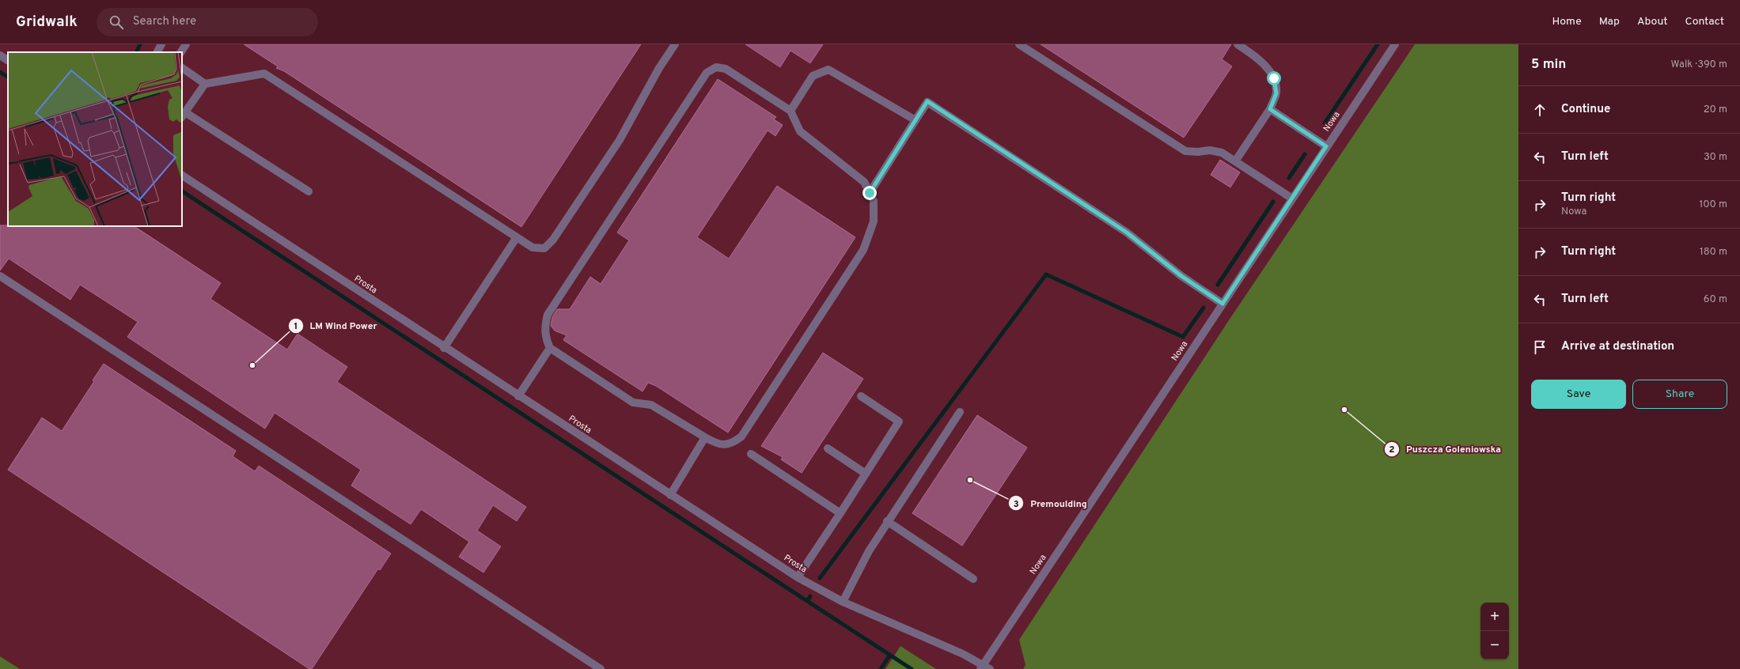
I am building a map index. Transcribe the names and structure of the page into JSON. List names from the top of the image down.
{
  "streets": {
    "street": ["Nowa", "Prosta"]
  },
  "crossings": [
    ["Nowa", "Prosta"]
  ],
  "places": ["LM Wind Power", "Puszcza Goleniowska", "Premoulding"],
  "page": {
    "header": "Gridwalk",
    "search": "Search here",
    "nav": [
      "Home",
      "Map",
      "About",
      "Contact"
    ],
    "heading": ["5 min", "Walk · 390 m"],
    "list": [
      ["Continue", "20 m"],
      ["Turn left", "30 m"],
      ["Turn right", "Nowa", "100 m"],
      ["Turn right", "180 m"],
      ["Turn left", "60 m"],
      "Arrive at destination"
    ],
    "buttons": ["Save", "Share"],
    "map_buttons": ["+", "−"]
  }
}
